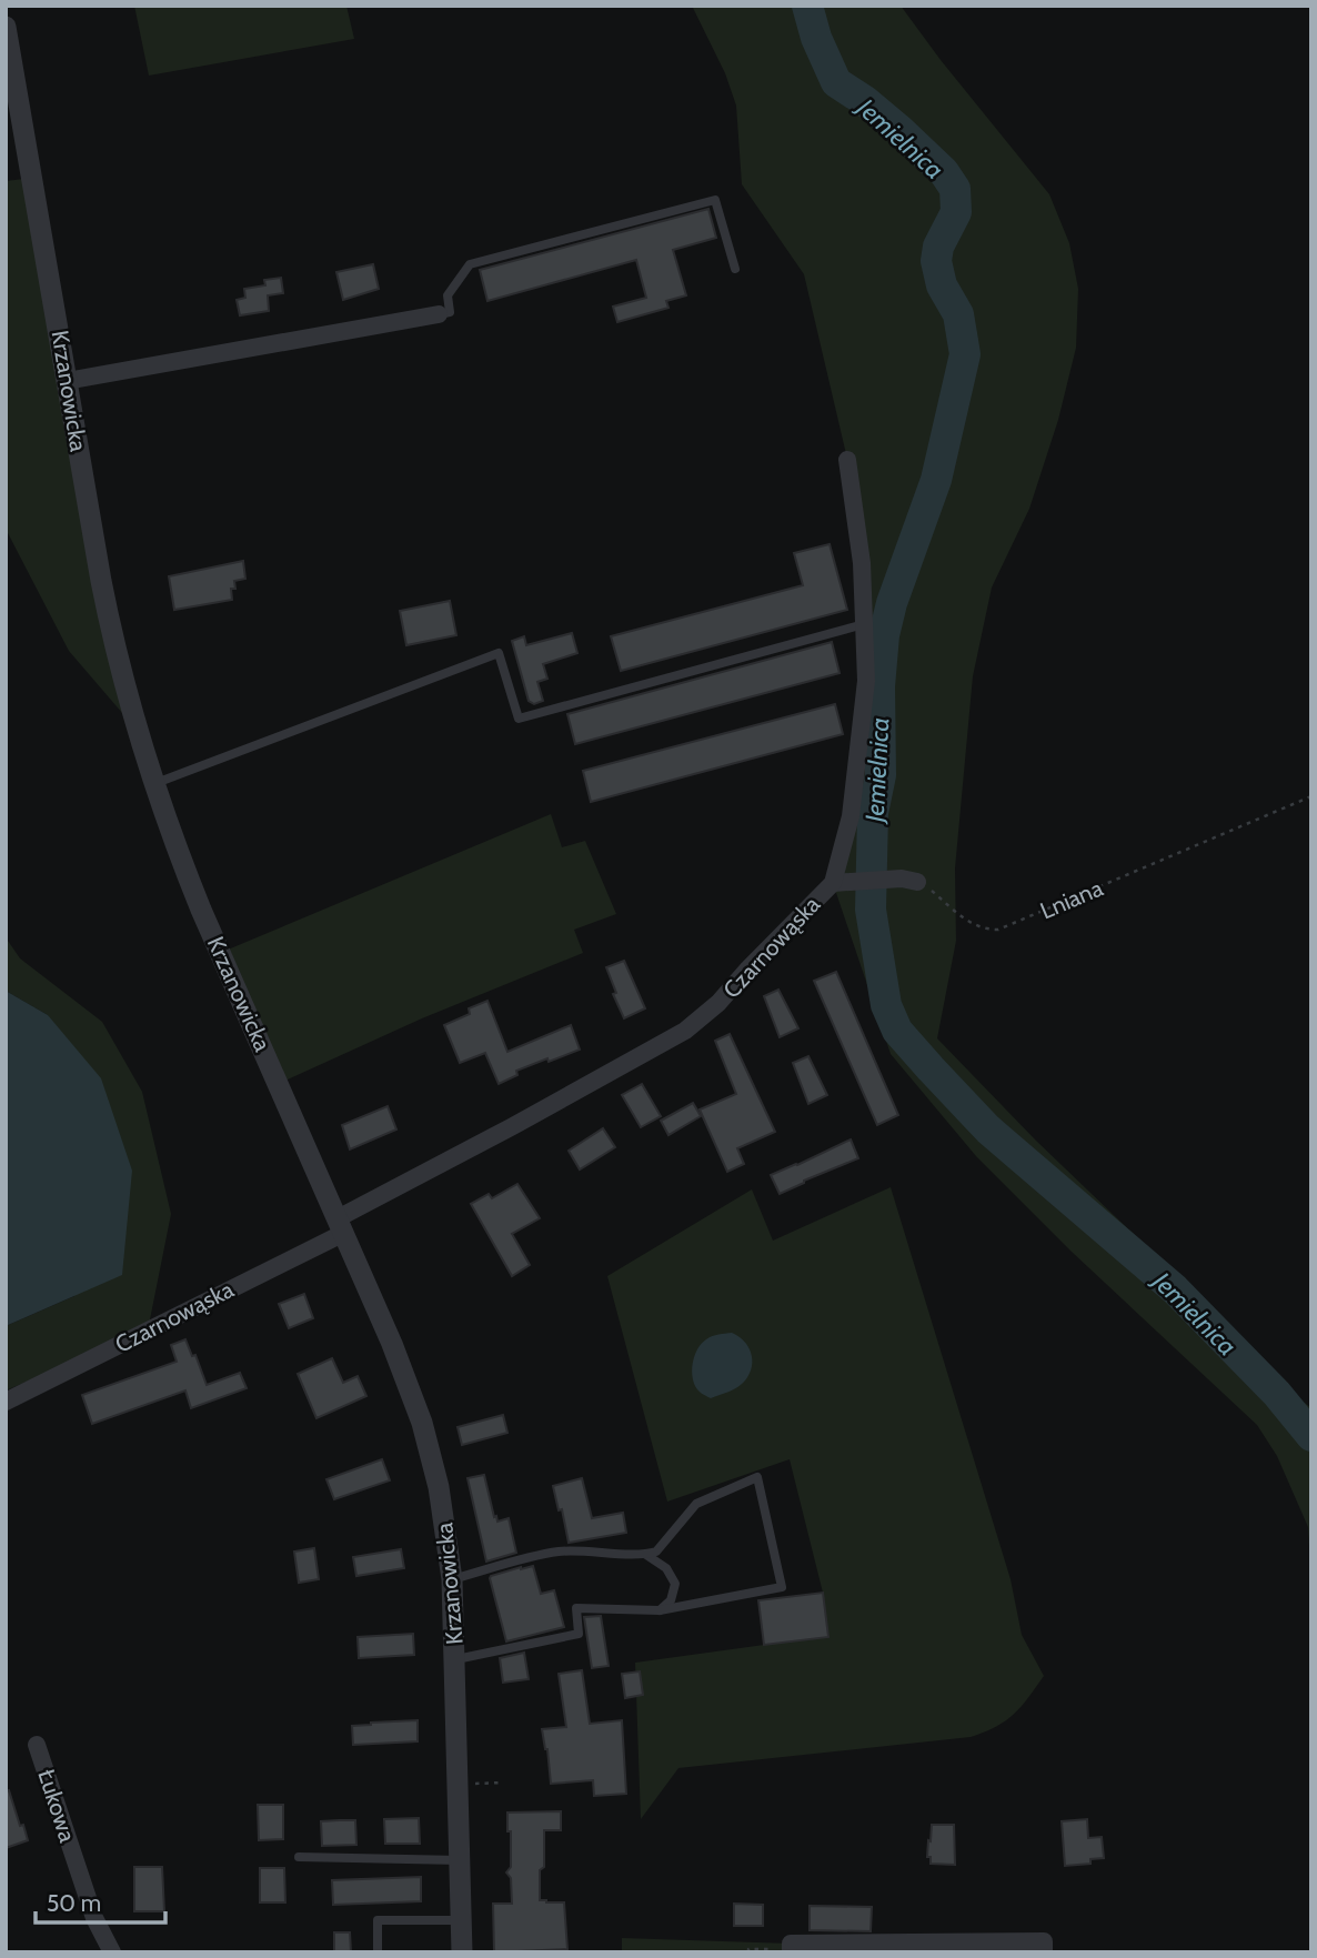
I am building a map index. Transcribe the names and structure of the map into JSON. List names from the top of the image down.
{
  "streets": {
    "street": ["Krzanowicka", "Czarnowąska", "Łukowa"],
    "path": ["Lniana"]
  },
  "crossings": [
    ["Krzanowicka", "Czarnowąska"]
  ],
  "water": ["Jemielnica"],
  "scale_bar": "50 m"
}
